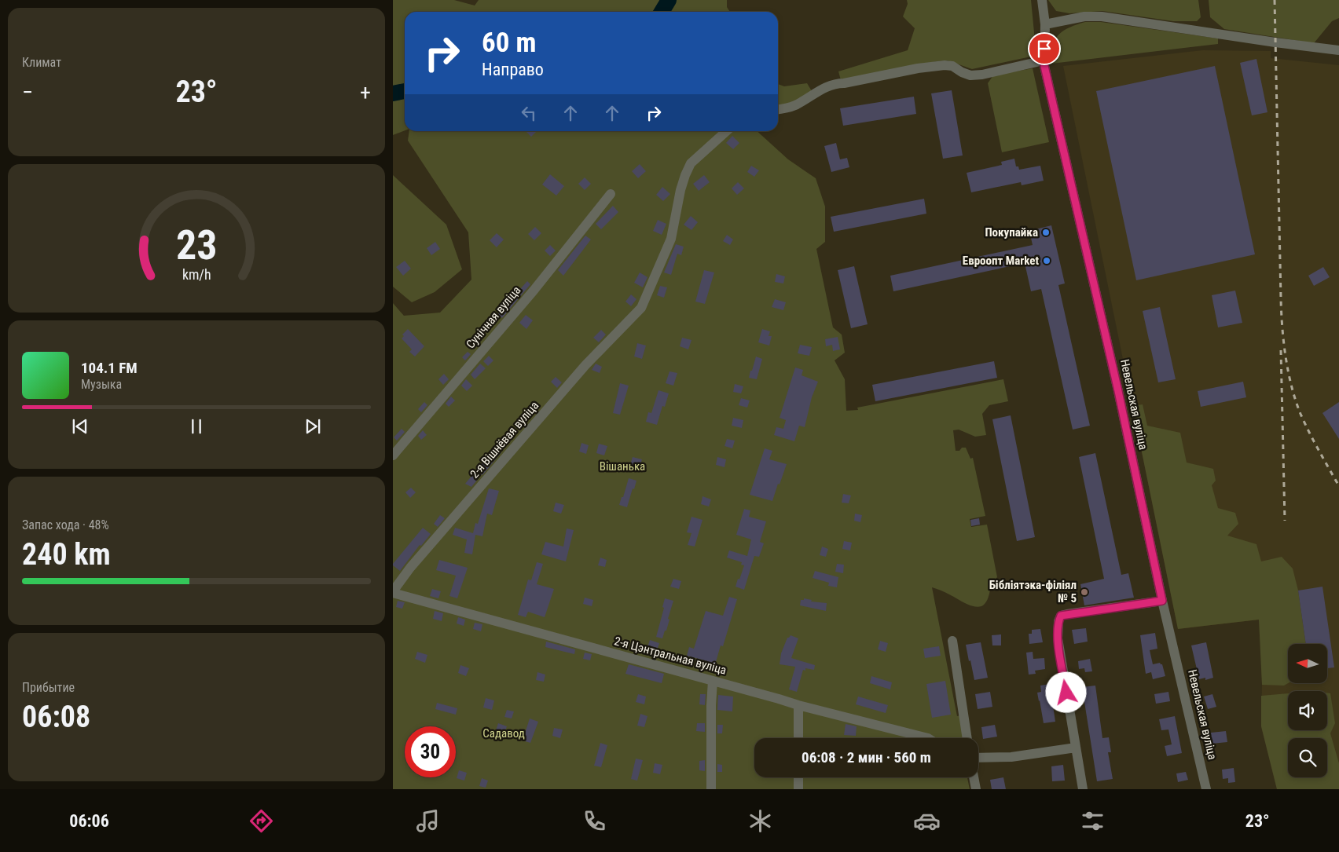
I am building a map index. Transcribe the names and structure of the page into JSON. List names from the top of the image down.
{
  "streets": {
    "street": [
      "Сунічная вуліца",
      "Невельская вуліца",
      "2-я Вішнёвая вуліца",
      "2-я Цэнтральная вуліца"
    ]
  },
  "crossings": [
    ["2-я Вішнёвая вуліца", "2-я Цэнтральная вуліца"]
  ],
  "parks": ["Вішанька", "Садавод"],
  "places": ["Покупайка", "Евроопт Market", "Бібліятэка-філіял № 5"],
  "north": "left",
  "page": {
    "tile": [
      "Климат",
      ["Запас хода · 48%", "240 km"],
      ["Прибытие", "06:08"]
    ],
    "turn": ["60 m", "Направо"],
    "heat": ["−", "23°", "+"],
    "song": ["104.1 FM", "Музыка"],
    "limit": "30",
    "trip": "06:08 · 2 мин · 560 m",
    "tabs": ["06:06", "23°"],
    "gauge": ["23", "km/h"]
  }
}
